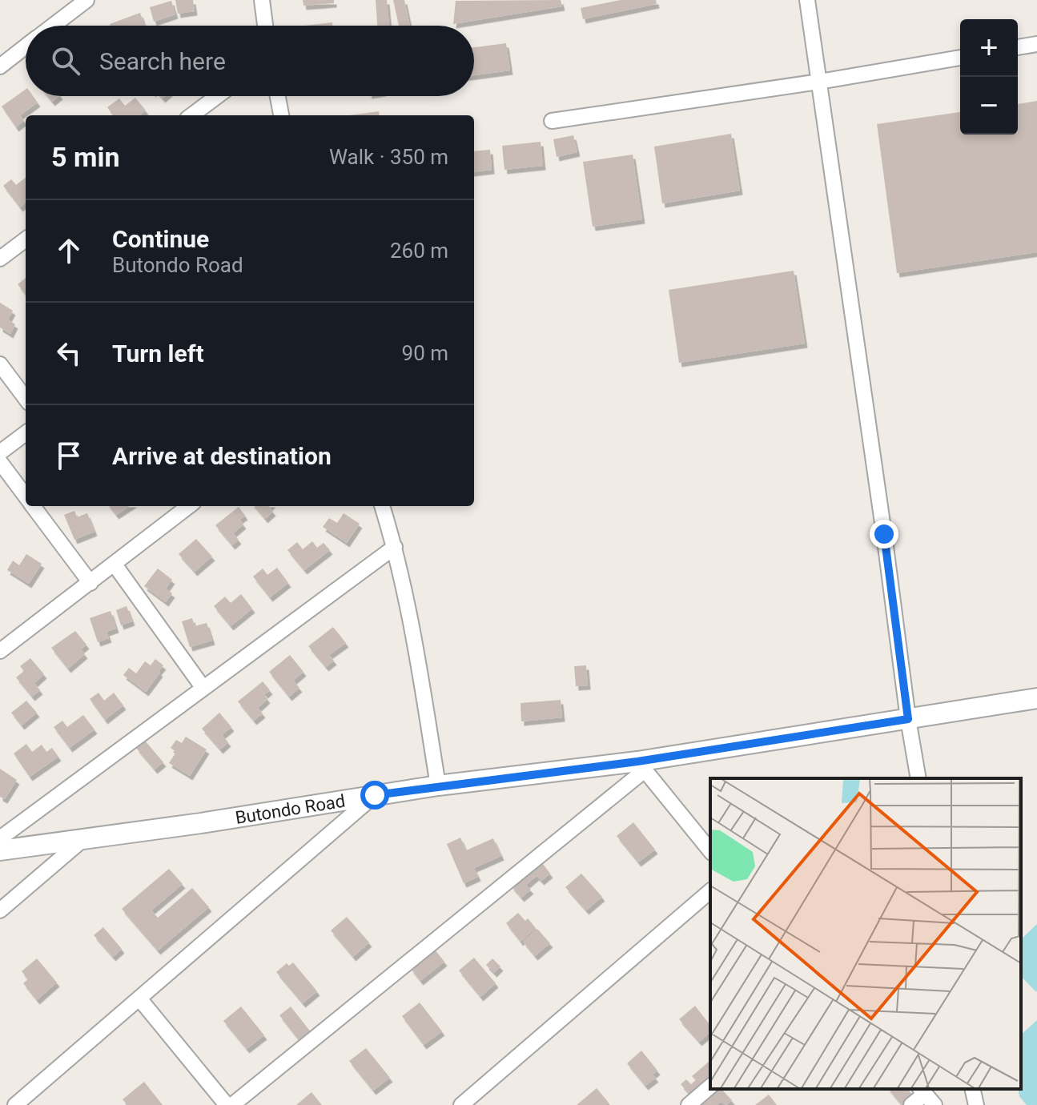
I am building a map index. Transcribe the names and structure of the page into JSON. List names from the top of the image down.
{
  "streets": {
    "street": ["Butondo Road"]
  },
  "page": {
    "map_buttons": ["+", "−"],
    "search": "Search here",
    "heading": ["5 min", "Walk · 350 m"],
    "list": [
      ["Continue", "Butondo Road", "260 m"],
      ["Turn left", "90 m"],
      "Arrive at destination"
    ]
  }
}
